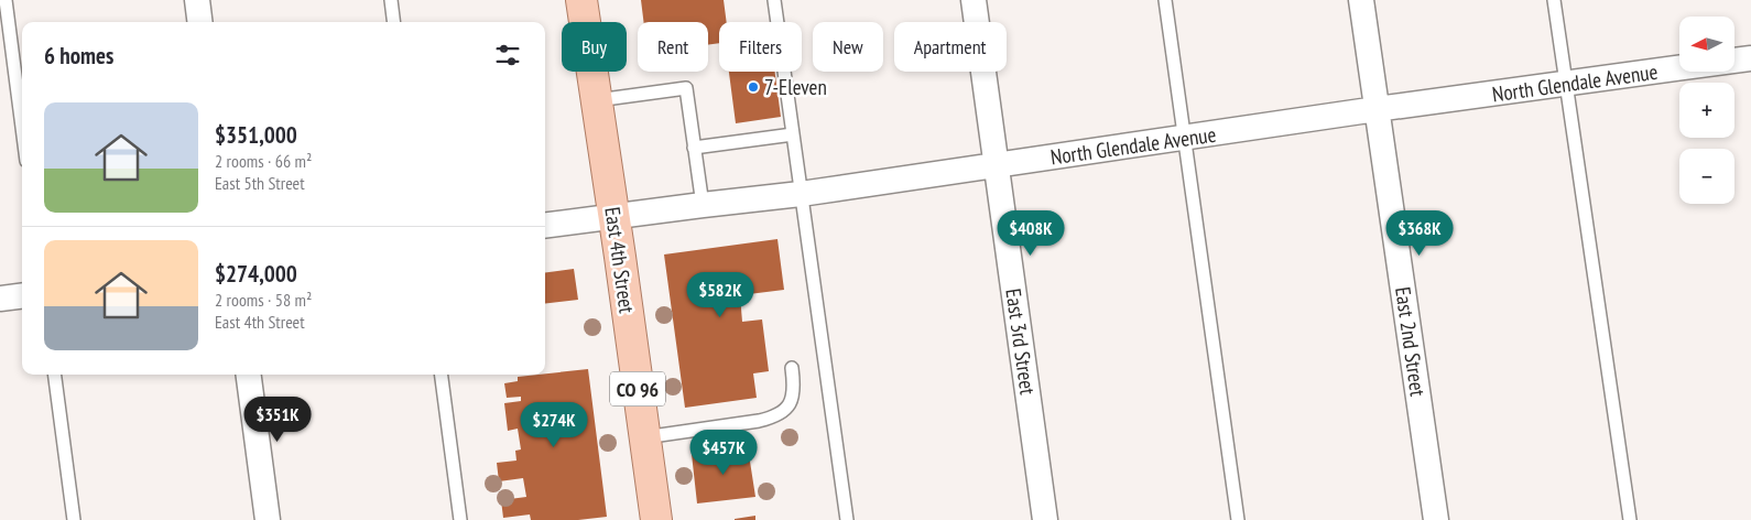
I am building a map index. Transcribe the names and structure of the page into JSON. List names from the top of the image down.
{
  "streets": {
    "main road": ["East 4th Street", "CO 96"],
    "street": ["North Glendale Avenue", "East 3rd Street", "East 2nd Street"]
  },
  "crossings": [
    ["North Glendale Avenue", "East 4th Street"],
    ["North Glendale Avenue", "East 3rd Street"],
    ["North Glendale Avenue", "East 2nd Street"]
  ],
  "places": ["7-Eleven"],
  "north": "left",
  "page": {
    "map_buttons": ["+", "−"],
    "chip": [
      "Buy",
      "Rent",
      "Filters",
      "New",
      "Apartment"
    ],
    "heading": "6 homes",
    "list": [
      {
        "name": "$351,000",
        "note": "2 rooms · 66 m² · East 5th Street"
      },
      {
        "name": "$274,000",
        "note": "2 rooms · 58 m² · East 4th Street"
      }
    ],
    "price": [
      "$408K",
      "$368K",
      "$582K",
      "$351K",
      "$274K",
      "$457K"
    ]
  }
}
